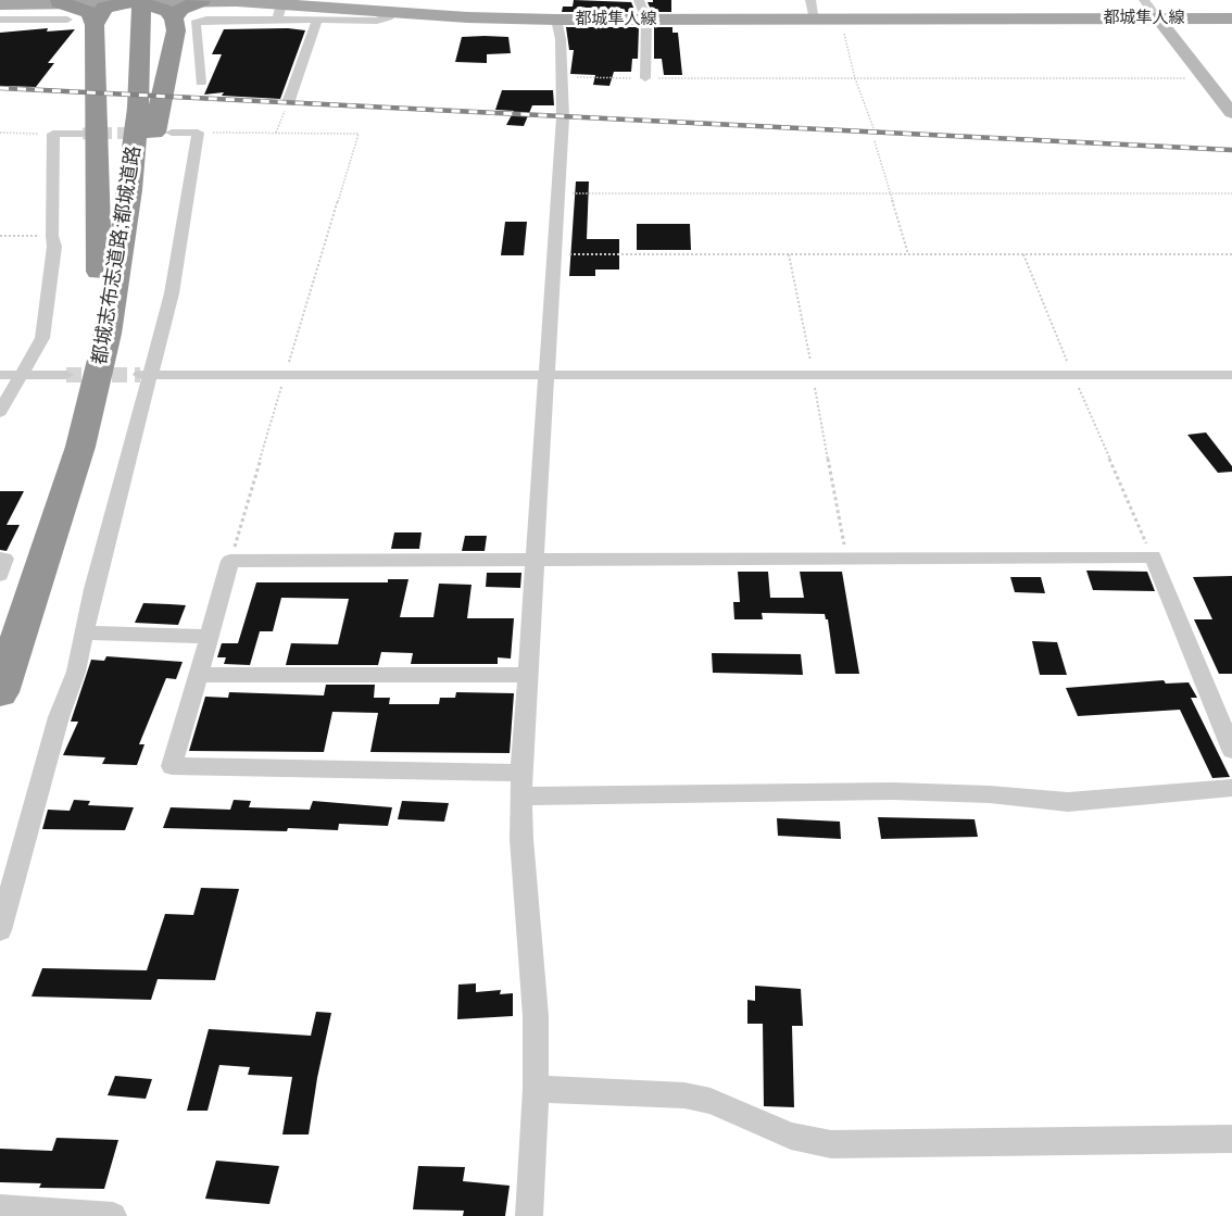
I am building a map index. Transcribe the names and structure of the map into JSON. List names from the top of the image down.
{
  "streets": {
    "highway": ["都城志布志道路;都城道路"],
    "main road": ["都城隼人線"]
  }
}
